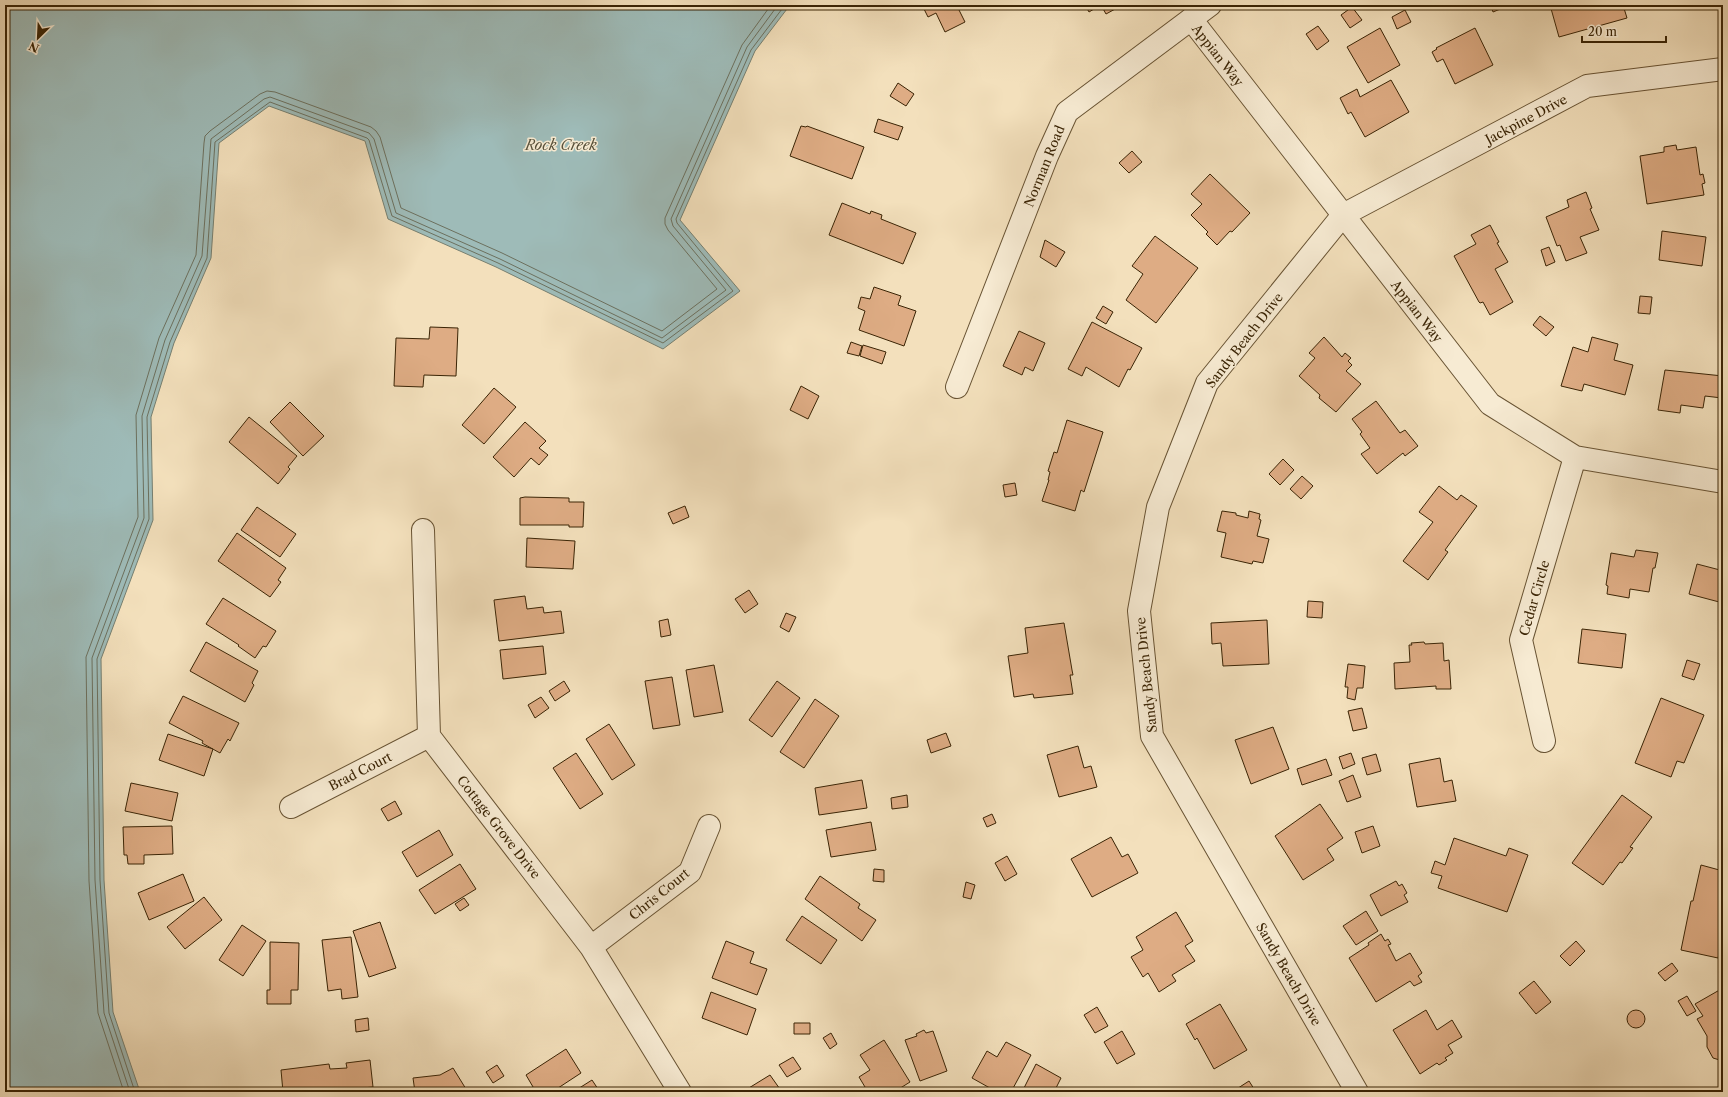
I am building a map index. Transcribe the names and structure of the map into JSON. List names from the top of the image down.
{
  "streets": {
    "street": [
      "Appian Way",
      "Jackpine Drive",
      "Norman Road",
      "Sandy Beach Drive",
      "Cedar Circle",
      "Brad Court",
      "Cottage Grove Drive",
      "Chris Court"
    ]
  },
  "crossings": [
    ["Appian Way", "Jackpine Drive"],
    ["Appian Way", "Norman Road"],
    ["Appian Way", "Sandy Beach Drive"],
    ["Appian Way", "Cedar Circle"],
    ["Jackpine Drive", "Sandy Beach Drive"],
    ["Brad Court", "Cottage Grove Drive"],
    ["Cottage Grove Drive", "Chris Court"]
  ],
  "water": ["Rock Creek"],
  "scale_bar": "20 m",
  "north": "bottom left"
}
